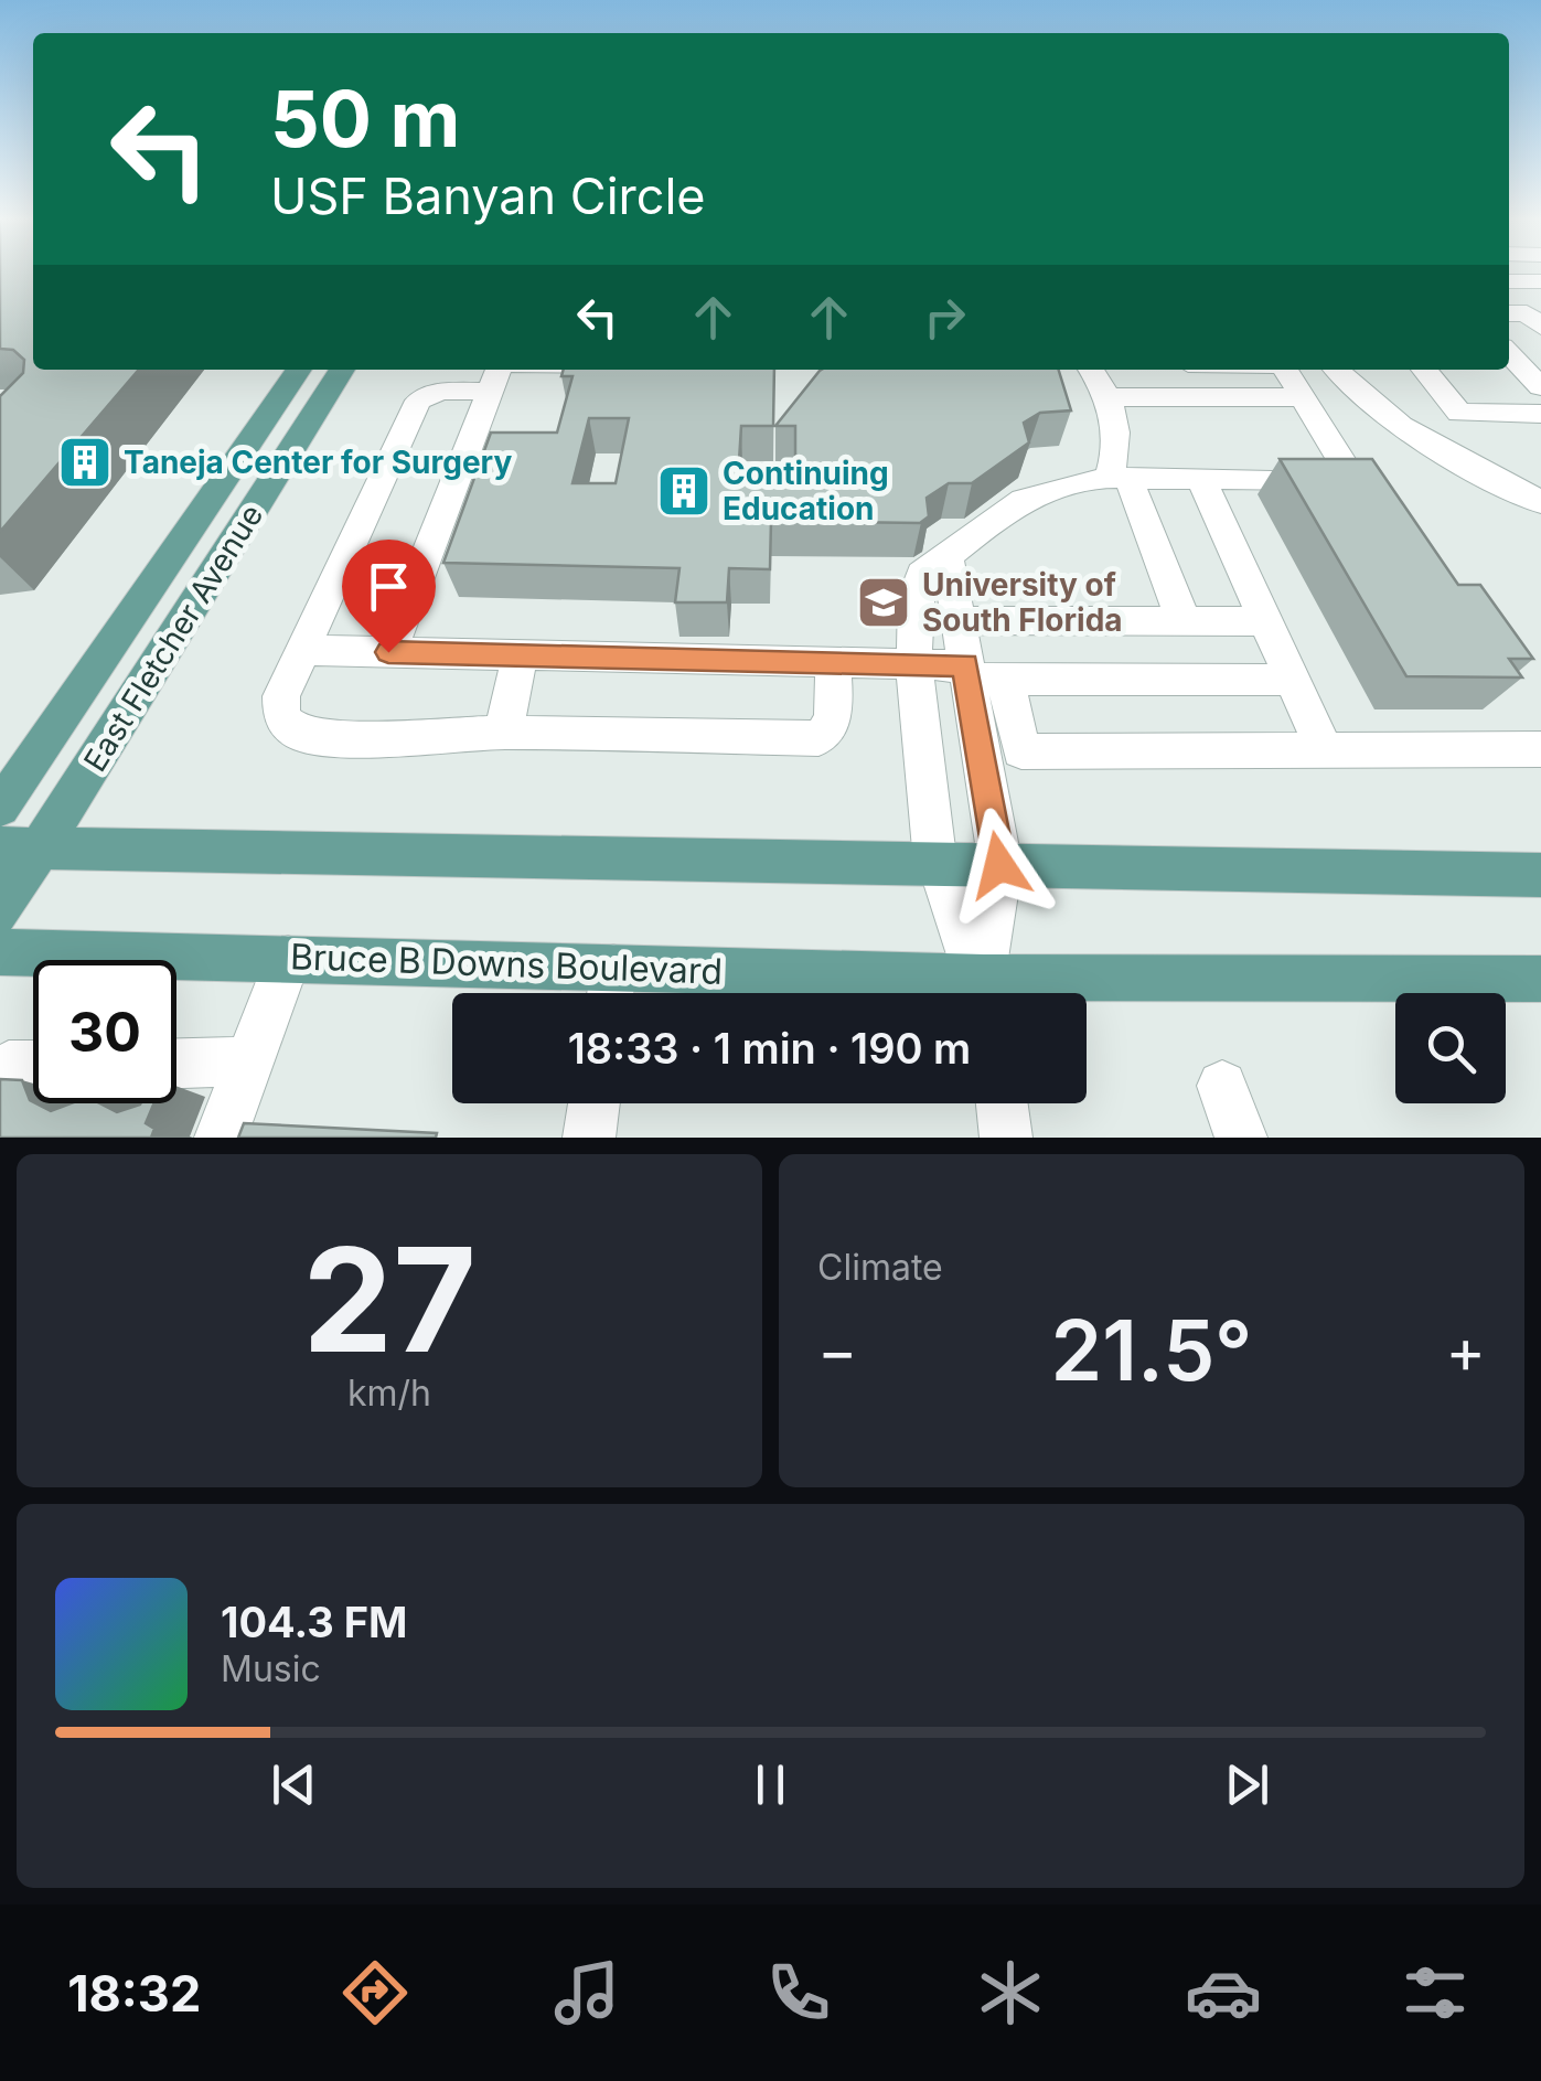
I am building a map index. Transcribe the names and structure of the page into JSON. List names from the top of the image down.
{
  "streets": {
    "main road": ["East Fletcher Avenue", "Bruce B Downs Boulevard"]
  },
  "places": {
    "building": ["Taneja Center for Surgery", "Continuing Education"],
    "school or university": ["University of South Florida"]
  },
  "page": {
    "turn": ["50 m", "USF Banyan Circle"],
    "limit": "30",
    "trip": "18:33 · 1 min · 190 m",
    "tile": [
      ["27", "km/h"],
      "Climate"
    ],
    "heat": ["−", "21.5°", "+"],
    "song": ["104.3 FM", "Music"],
    "tabs": "18:32"
  }
}
